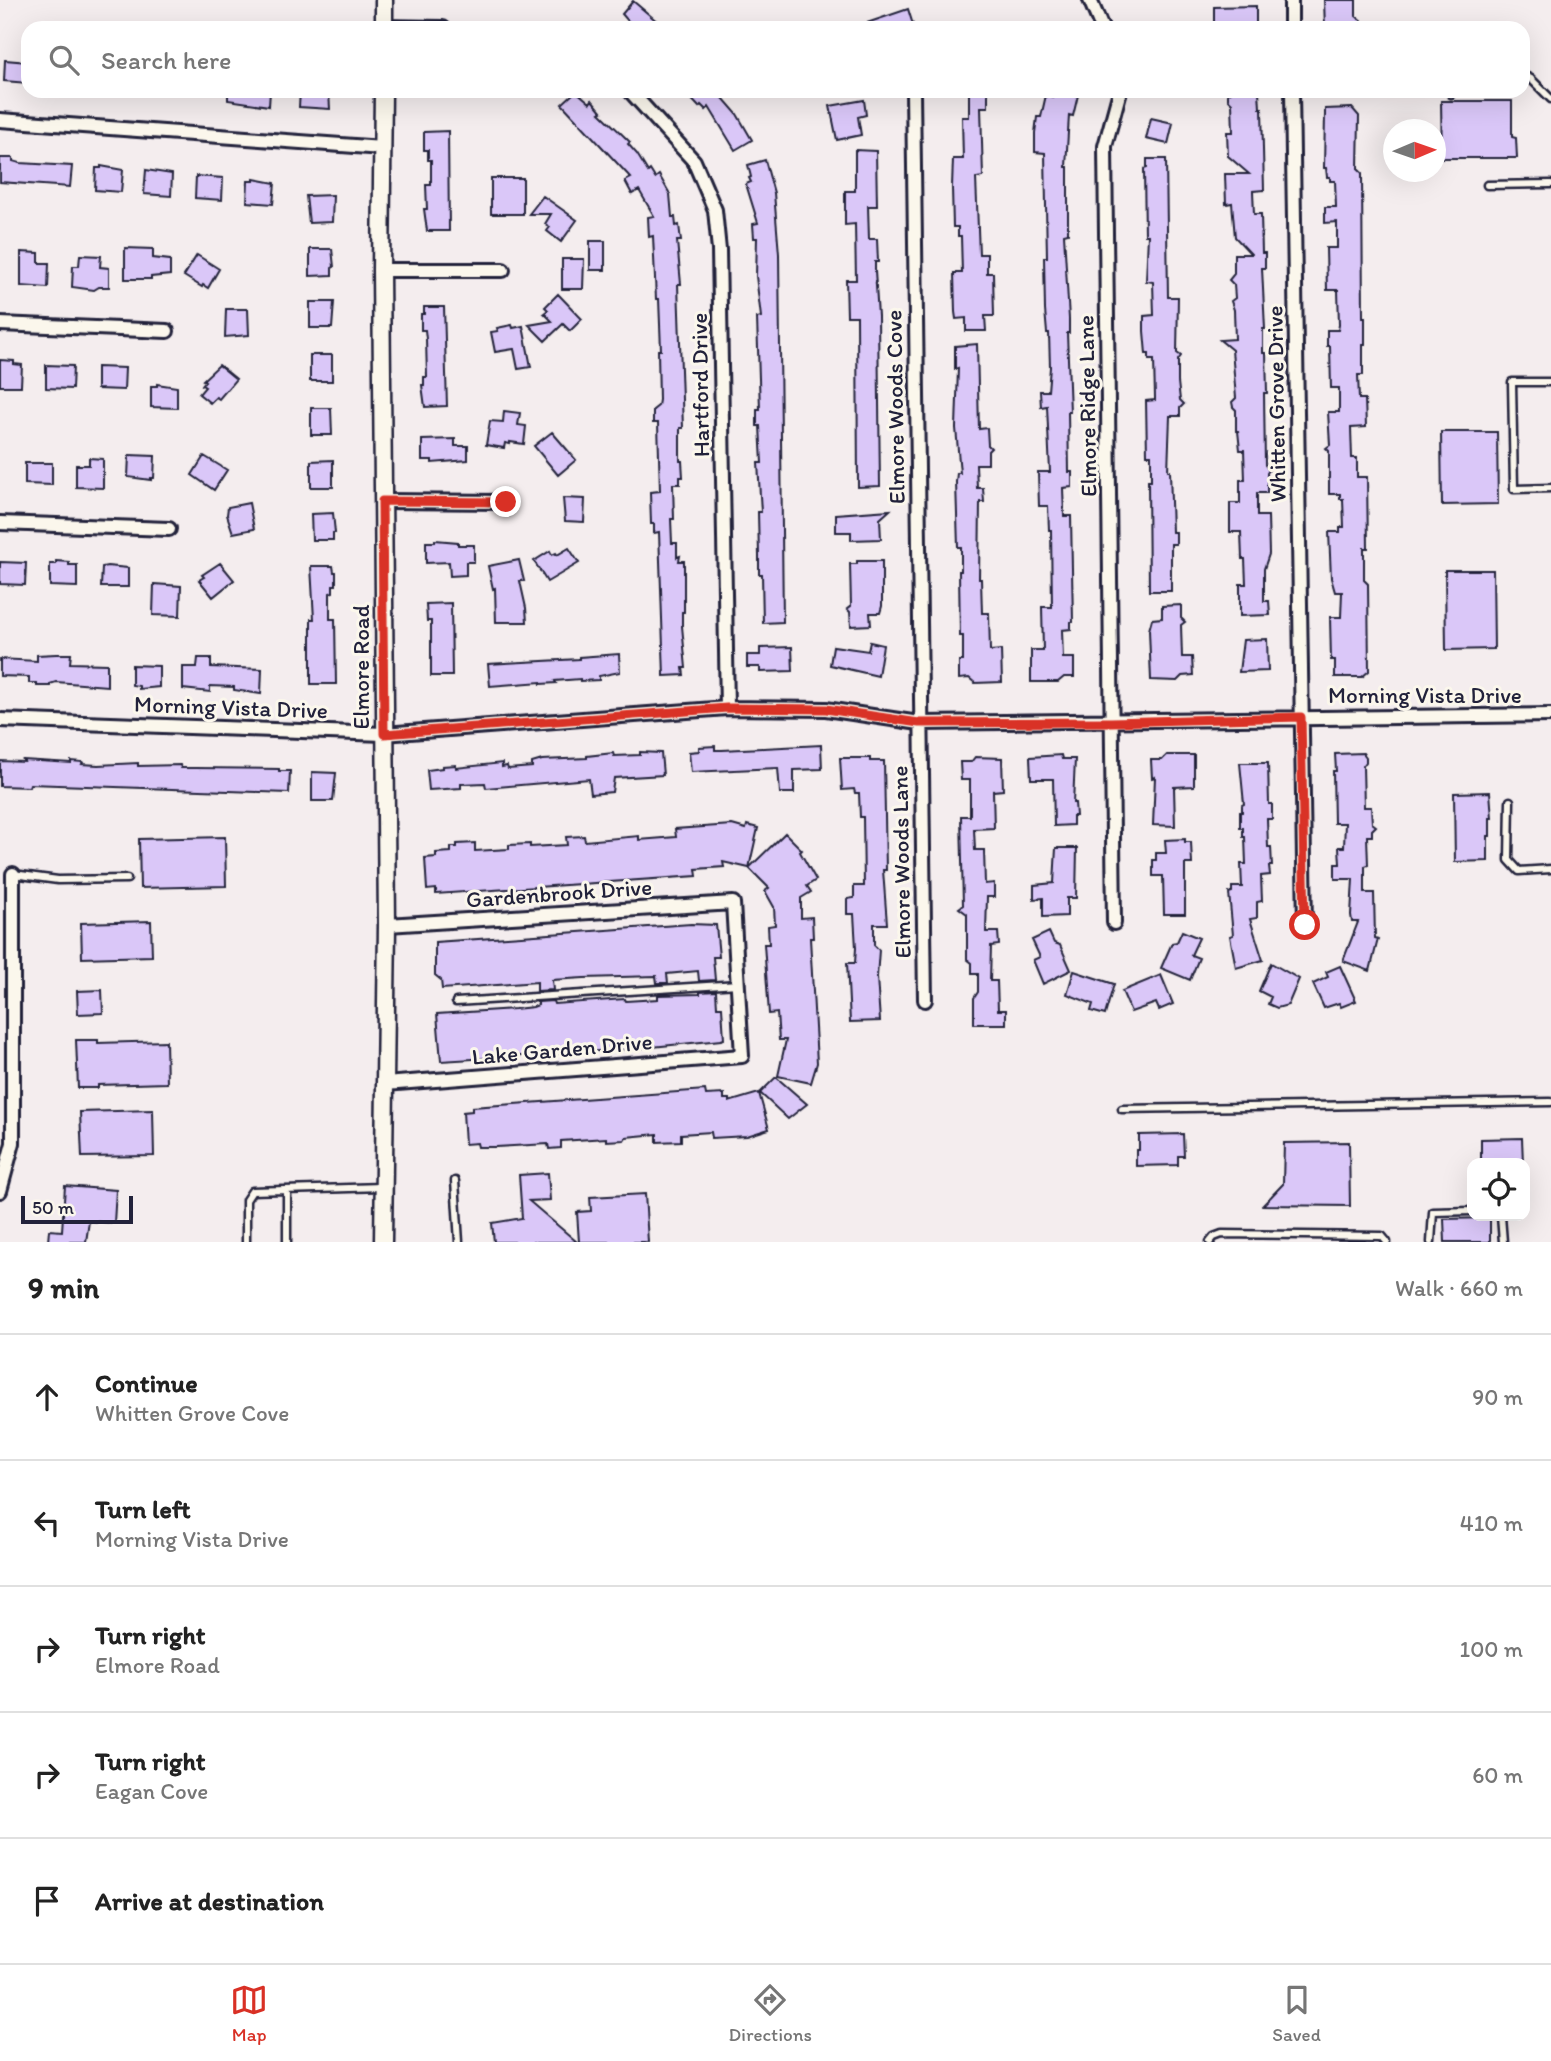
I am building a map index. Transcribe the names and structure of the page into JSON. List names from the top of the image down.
{
  "streets": {
    "street": [
      "Hartford Drive",
      "Whitten Grove Drive",
      "Elmore Ridge Lane",
      "Elmore Woods Cove",
      "Elmore Road",
      "Morning Vista Drive",
      "Elmore Woods Lane",
      "Gardenbrook Drive",
      "Lake Garden Drive"
    ]
  },
  "crossings": [
    ["Hartford Drive", "Morning Vista Drive"],
    ["Whitten Grove Drive", "Morning Vista Drive"],
    ["Elmore Ridge Lane", "Morning Vista Drive"],
    ["Elmore Woods Cove", "Morning Vista Drive"],
    ["Elmore Woods Cove", "Elmore Woods Lane"],
    ["Elmore Road", "Morning Vista Drive"],
    ["Elmore Road", "Gardenbrook Drive"],
    ["Elmore Road", "Lake Garden Drive"],
    ["Morning Vista Drive", "Elmore Woods Lane"],
    ["Gardenbrook Drive", "Lake Garden Drive"]
  ],
  "scale_bar": "50 m",
  "north": "right",
  "page": {
    "search": "Search here",
    "scale": "50 m",
    "heading": ["9 min", "Walk · 660 m"],
    "list": [
      ["Continue", "Whitten Grove Cove", "90 m"],
      ["Turn left", "Morning Vista Drive", "410 m"],
      ["Turn right", "Elmore Road", "100 m"],
      ["Turn right", "Eagan Cove", "60 m"],
      "Arrive at destination"
    ],
    "nav": ["Map", "Directions", "Saved"]
  }
}
